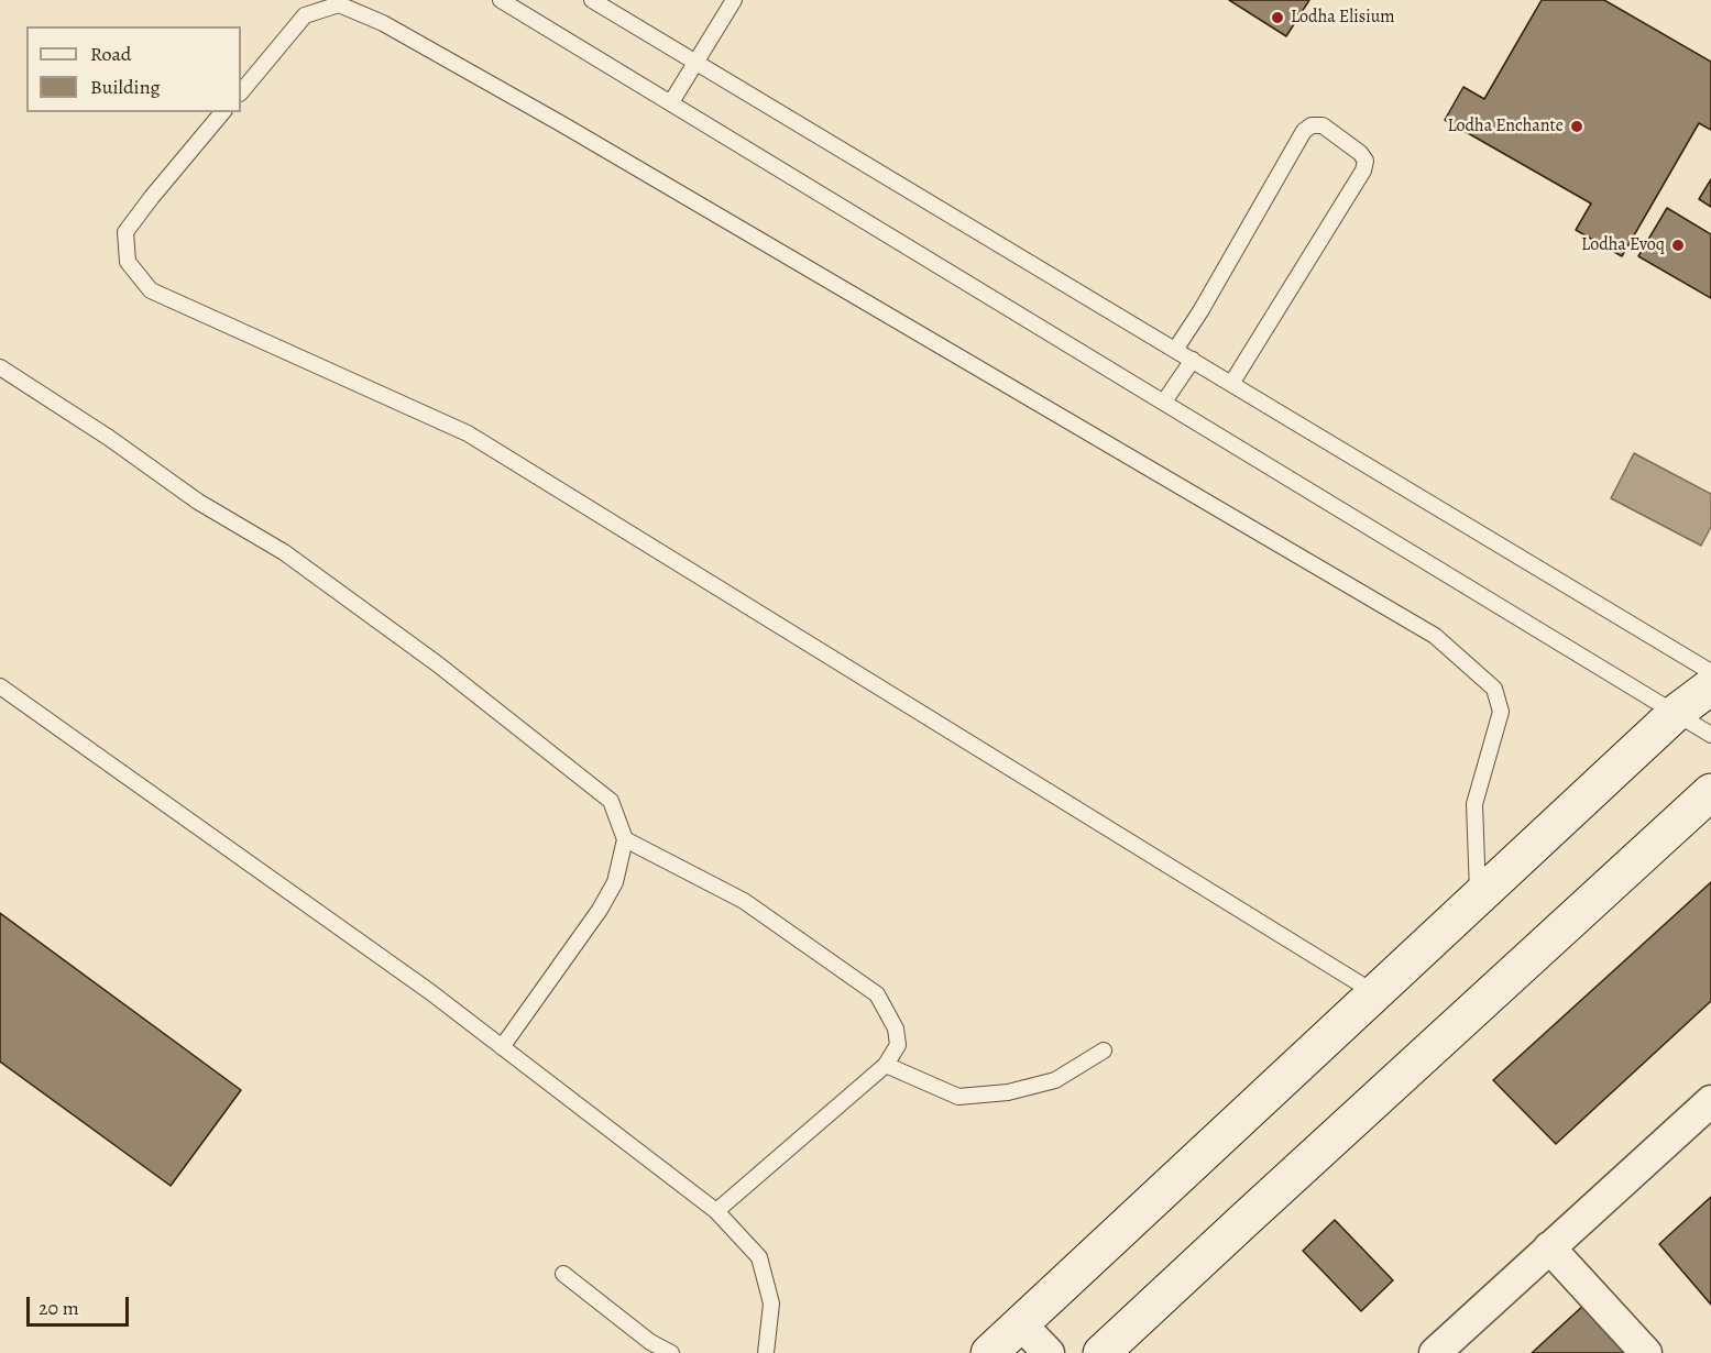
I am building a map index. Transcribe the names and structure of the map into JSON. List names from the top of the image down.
{
  "places": ["Lodha Elisium", "Lodha Enchante", "Lodha Evoq"],
  "legend": ["Road", "Building"],
  "scale_bar": "20 m"
}
